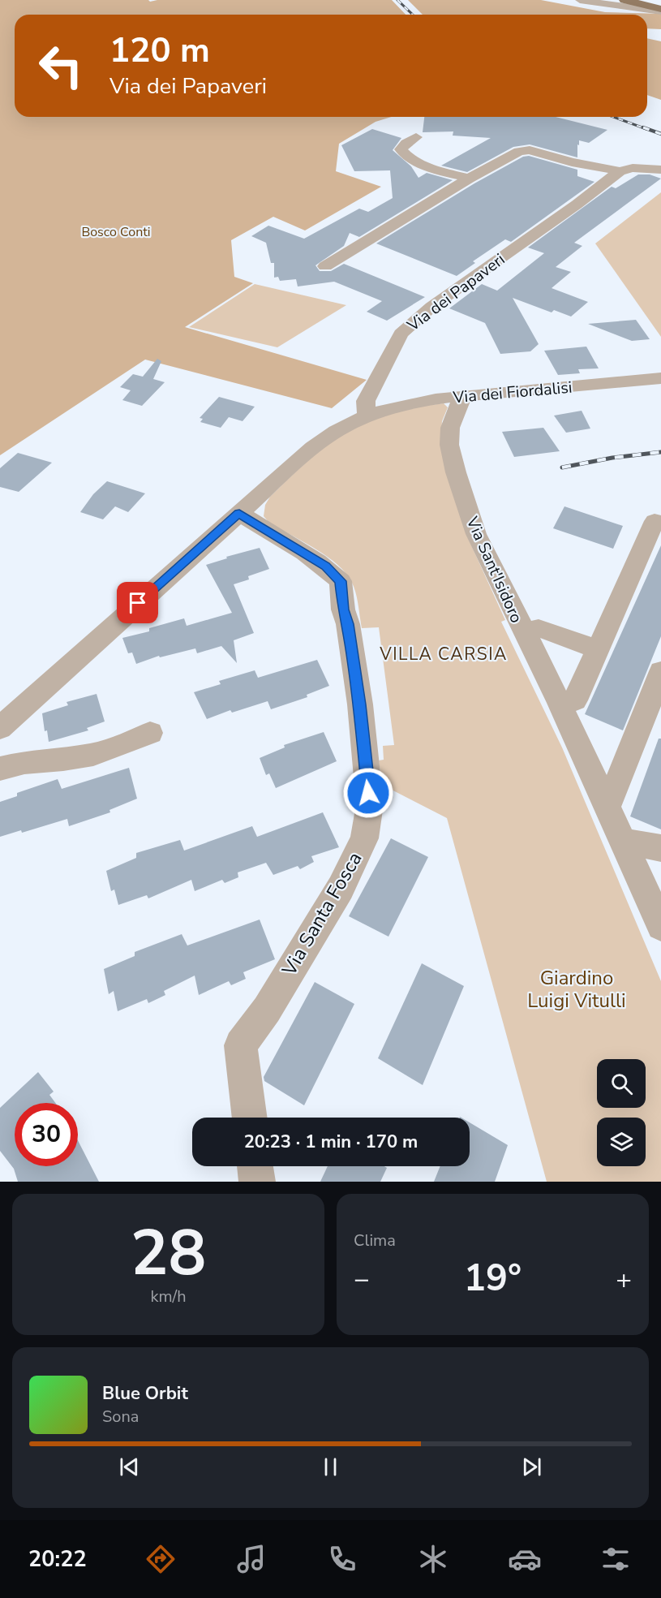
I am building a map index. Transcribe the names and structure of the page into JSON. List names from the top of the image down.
{
  "streets": {
    "street": [
      "Via dei Papaveri",
      "Via dei Fiordalisi",
      "Via Sant'Isidoro",
      "Via Santa Fosca"
    ]
  },
  "crossings": [
    ["Via dei Papaveri", "Via dei Fiordalisi"],
    ["Via dei Fiordalisi", "Via Sant'Isidoro"]
  ],
  "districts": ["VILLA CARSIA"],
  "parks": ["Bosco Conti", "Giardino Luigi Vitulli"],
  "page": {
    "turn": ["120 m", "Via dei Papaveri"],
    "limit": "30",
    "trip": "20:23 · 1 min · 170 m",
    "tile": [
      ["28", "km/h"],
      "Clima"
    ],
    "heat": ["−", "19°", "+"],
    "song": ["Blue Orbit", "Sona"],
    "tabs": "20:22"
  }
}
